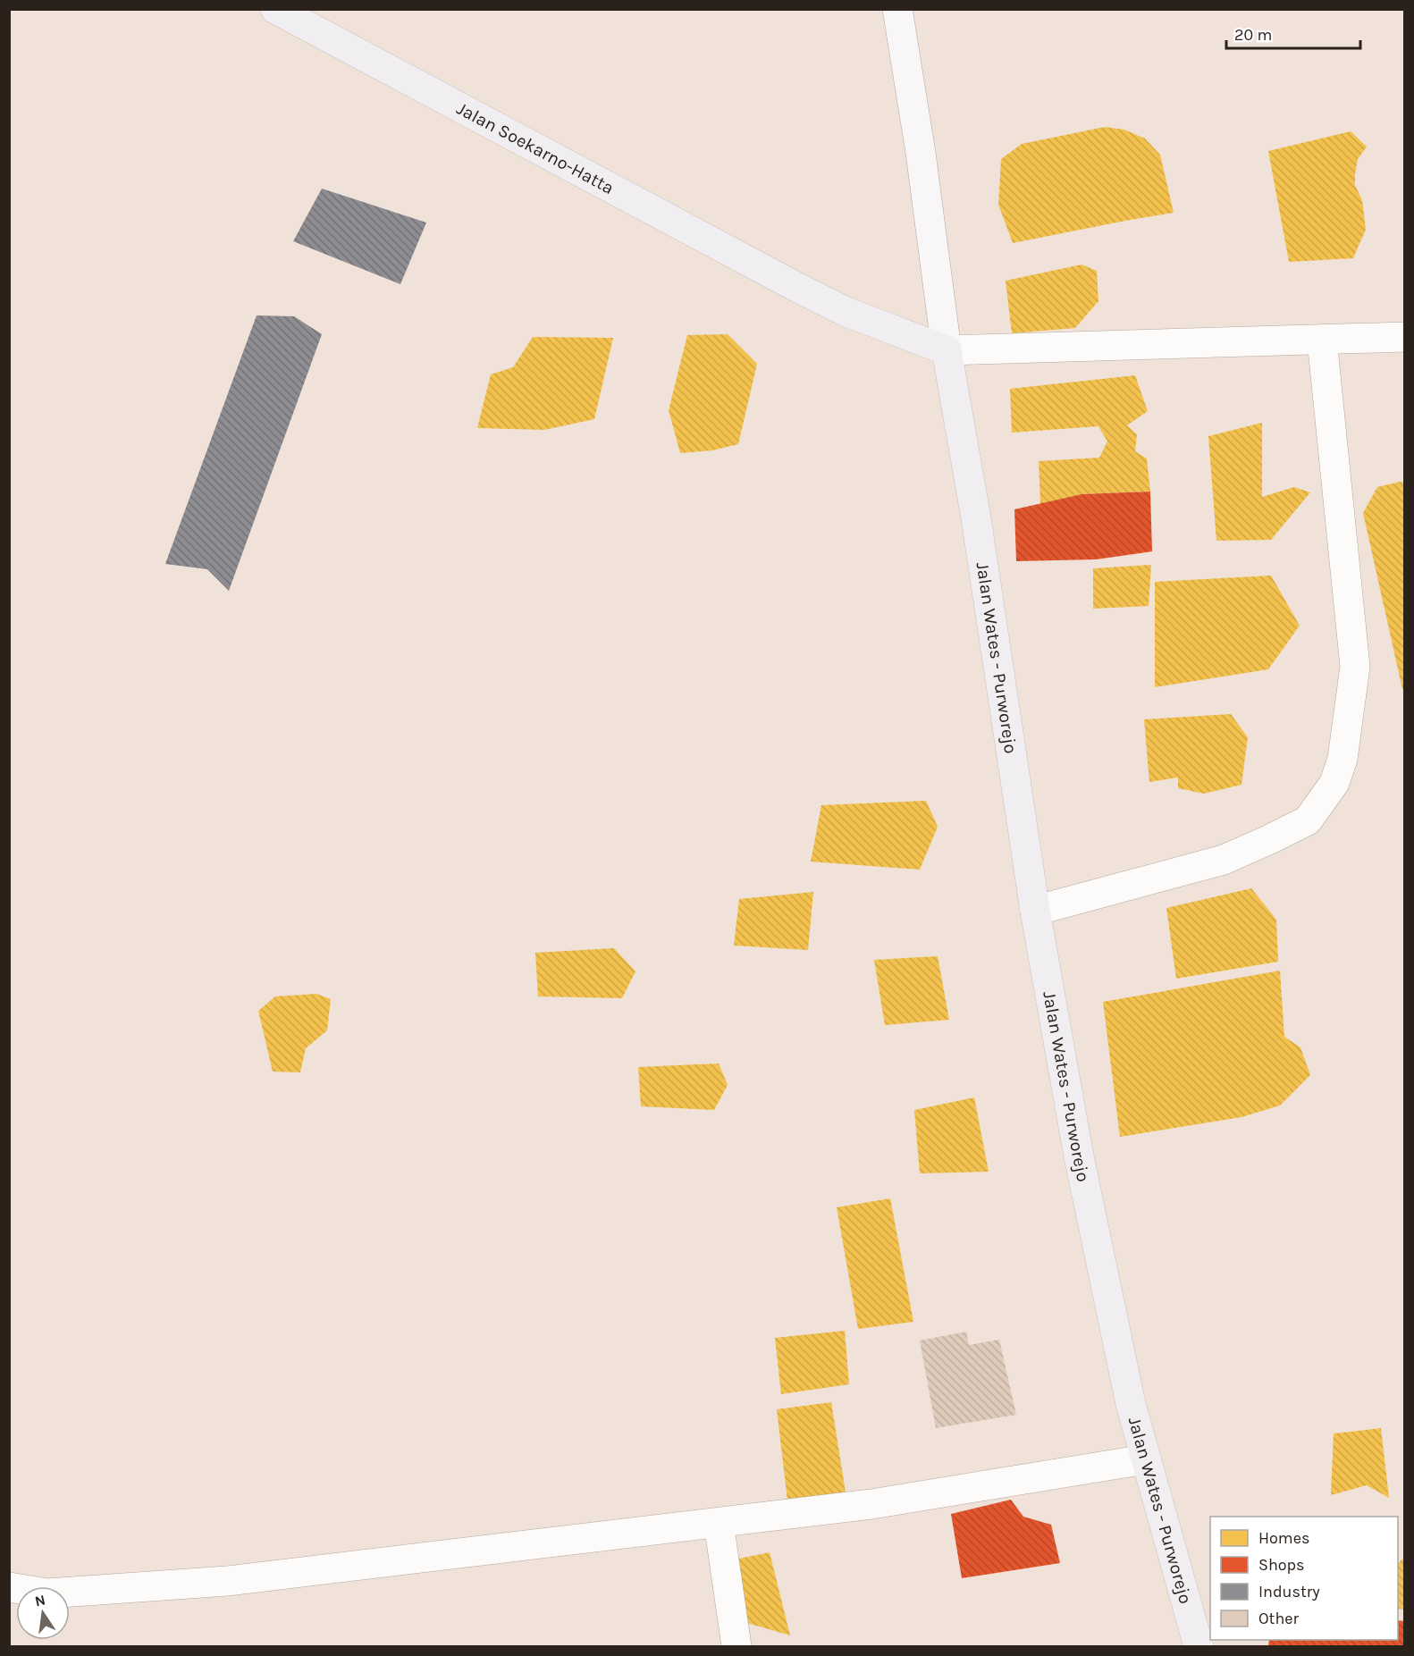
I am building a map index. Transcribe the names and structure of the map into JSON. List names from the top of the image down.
{
  "streets": {
    "highway": ["Jalan Soekarno-Hatta", "Jalan Wates - Purworejo"]
  },
  "crossings": [
    ["Jalan Soekarno-Hatta", "Jalan Wates - Purworejo"]
  ],
  "legend": [
    "Homes",
    "Shops",
    "Industry",
    "Other"
  ],
  "scale_bar": "20 m",
  "north": "top"
}
